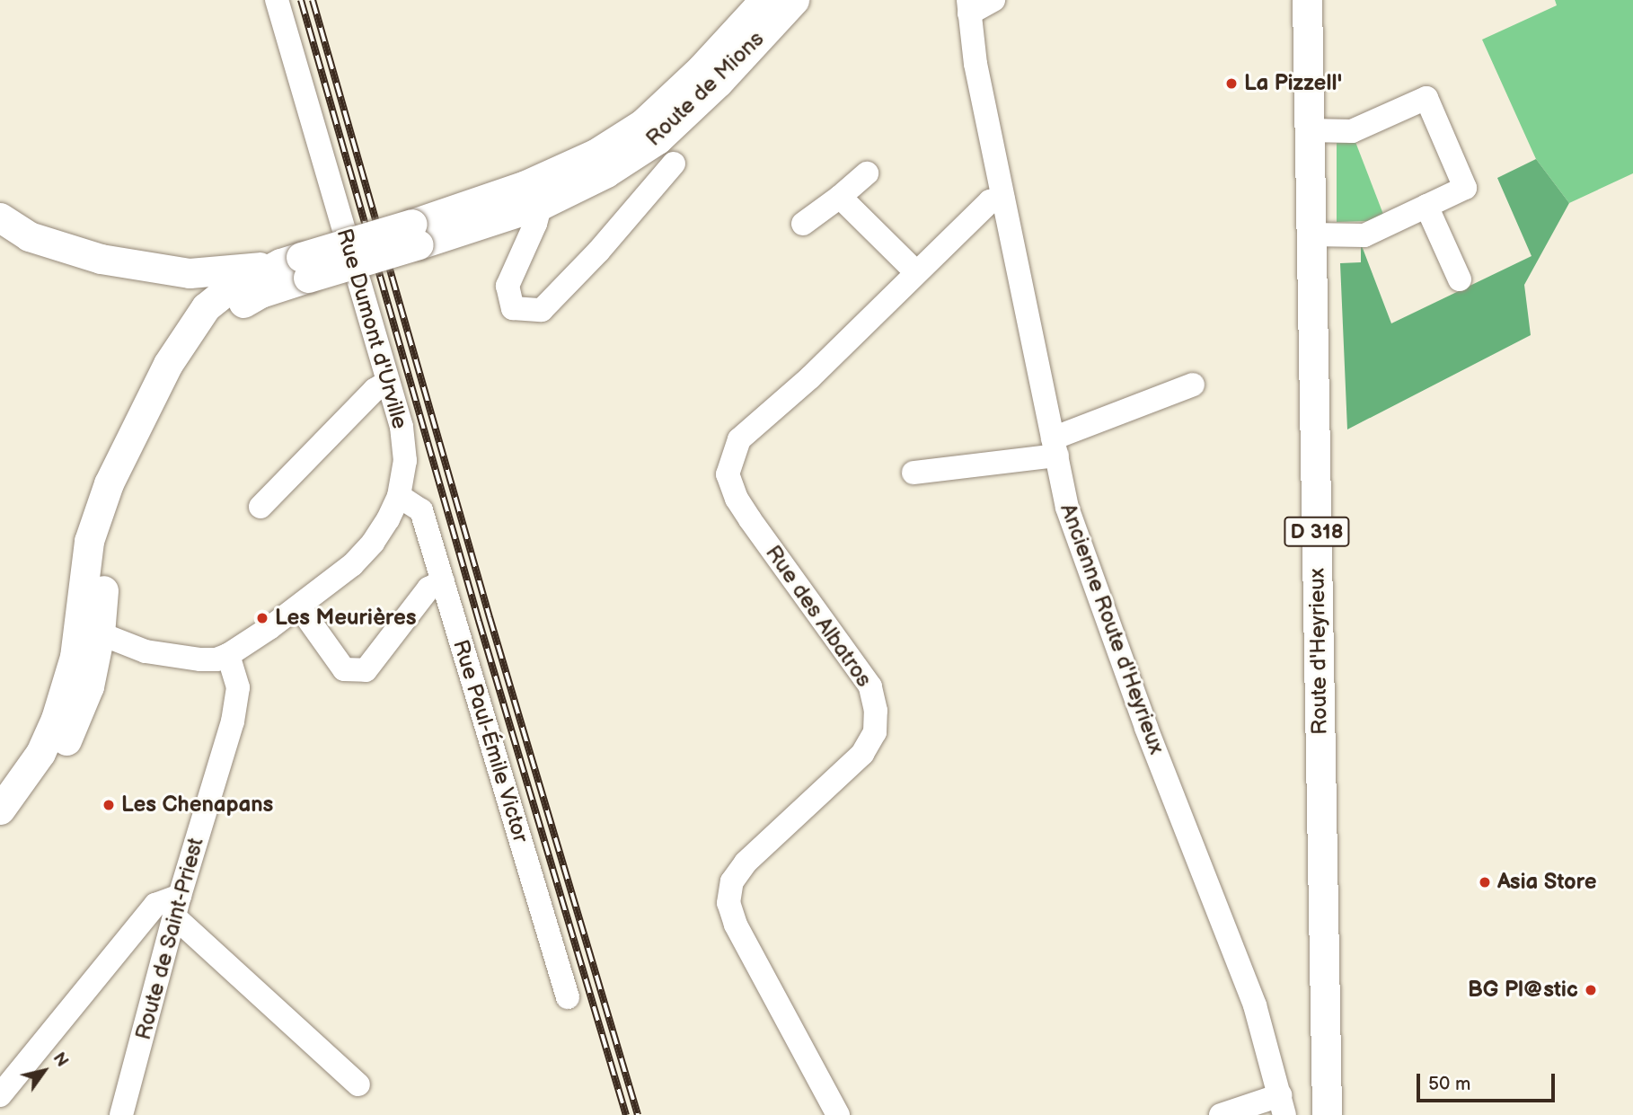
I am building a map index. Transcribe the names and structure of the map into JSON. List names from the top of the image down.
{
  "streets": {
    "main road": ["Route de Mions", "D 318", "Route d'Heyrieux"],
    "street": [
      "Rue Dumont d'Urville",
      "Rue des Albatros",
      "Ancienne Route d'Heyrieux",
      "Rue Paul-Émile Victor",
      "Route de Saint-Priest"
    ]
  },
  "crossings": [
    ["Rue Dumont d'Urville", "Rue Paul-Émile Victor"],
    ["Rue Dumont d'Urville", "Route de Saint-Priest"],
    ["Rue des Albatros", "Ancienne Route d'Heyrieux"]
  ],
  "places": [
    "La Pizzell'",
    "Les Meurières",
    "Les Chenapans",
    "Asia Store",
    "BG Pl@stic"
  ],
  "scale_bar": "50 m",
  "north": "top right"
}
